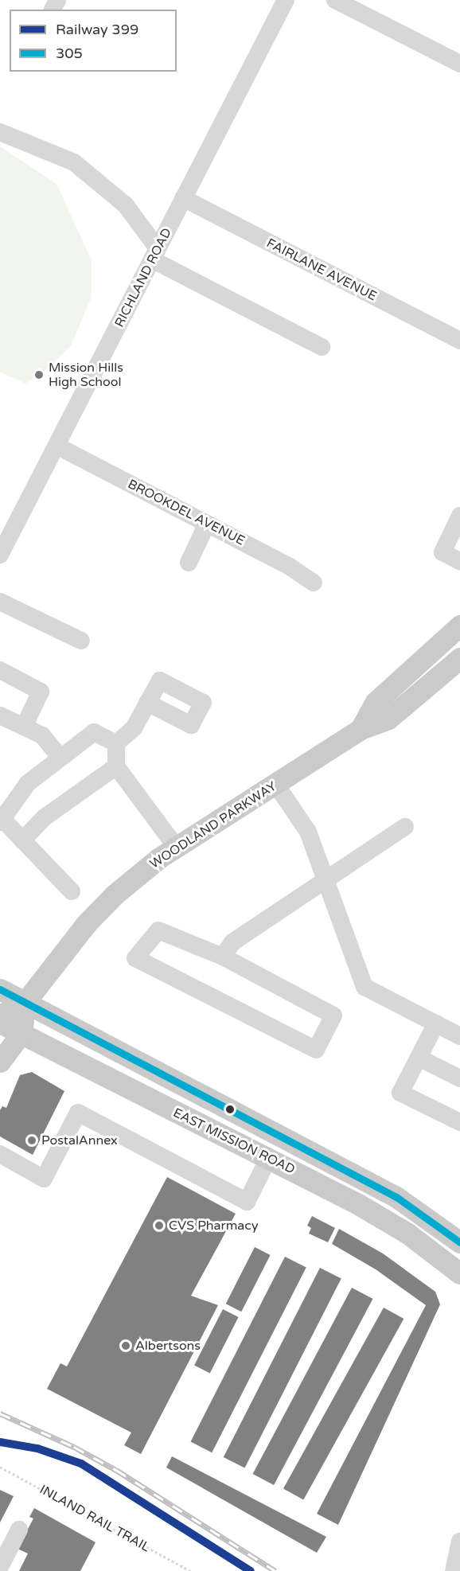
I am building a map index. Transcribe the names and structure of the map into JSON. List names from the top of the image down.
{
  "streets": {
    "main road": ["WOODLAND PARKWAY", "EAST MISSION ROAD"],
    "street": ["FAIRLANE AVENUE", "RICHLAND ROAD", "BROOKDEL AVENUE"],
    "path": ["INLAND RAIL TRAIL"]
  },
  "crossings": [
    ["FAIRLANE AVENUE", "RICHLAND ROAD"],
    ["RICHLAND ROAD", "BROOKDEL AVENUE"],
    ["WOODLAND PARKWAY", "EAST MISSION ROAD"]
  ],
  "places": [
    "Mission Hills High School",
    "PostalAnnex",
    "CVS Pharmacy",
    "Albertsons"
  ],
  "lines": ["transit line 305", "rail line 399"],
  "legend": ["Railway 399", "305"]
}
